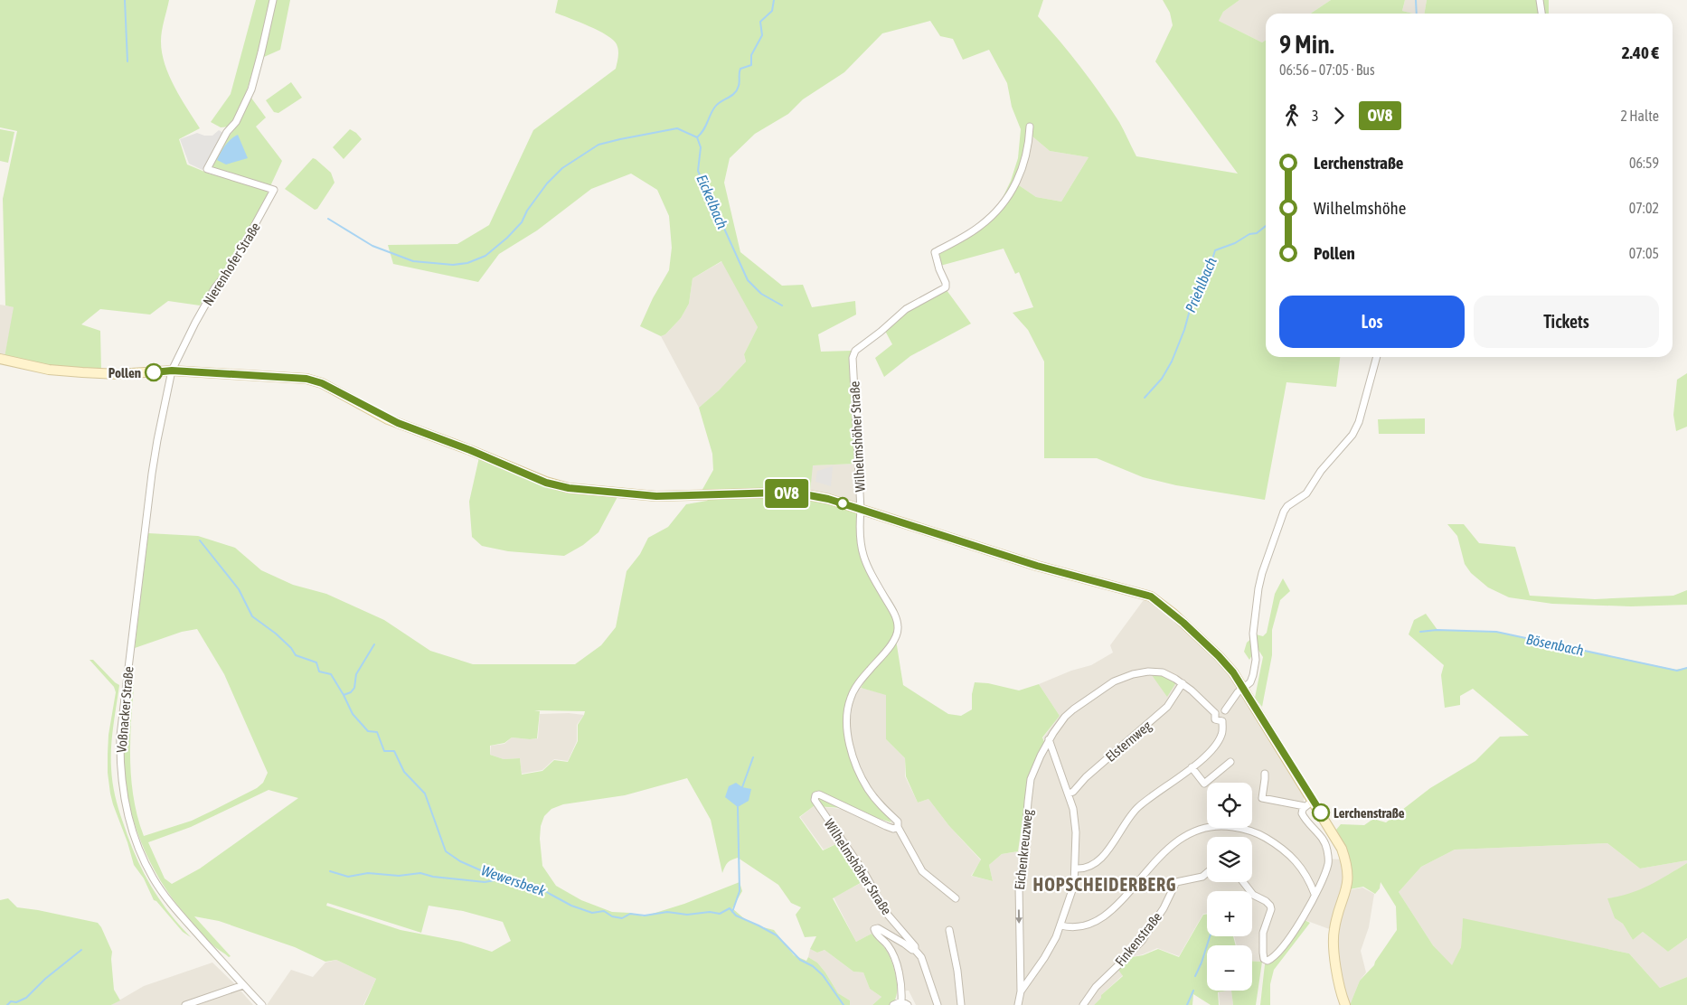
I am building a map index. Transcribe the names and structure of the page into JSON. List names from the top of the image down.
{
  "streets": {
    "street": [
      "Nierenhofer Straße",
      "Wilhelmshöher Straße",
      "Voßnacker Straße",
      "Elsternweg",
      "Eichenkreuzweg",
      "Finkenstraße"
    ]
  },
  "crossings": [
    ["Nierenhofer Straße", "Voßnacker Straße"],
    ["Elsternweg", "Eichenkreuzweg"]
  ],
  "districts": ["HOPSCHEIDERBERG"],
  "water": [
    "Eickelbach",
    "Priehlbach",
    "Bösenbach",
    "Wewersbeek"
  ],
  "places": ["Pollen", "Lerchenstraße"],
  "lines": ["bus line OV8"],
  "page": {
    "on_map": "OV8",
    "heading": ["9 Min.", "06:56 – 07:05 · Bus", "2.40 €"],
    "legs": ["3", "OV8", "2 Halte"],
    "list": [
      {
        "name": "Lerchenstraße",
        "value": "06:59"
      },
      {
        "name": "Wilhelmshöhe",
        "value": "07:02"
      },
      {
        "name": "Pollen",
        "value": "07:05"
      }
    ],
    "buttons": ["Los", "Tickets"],
    "map_buttons": ["+", "−"]
  }
}
